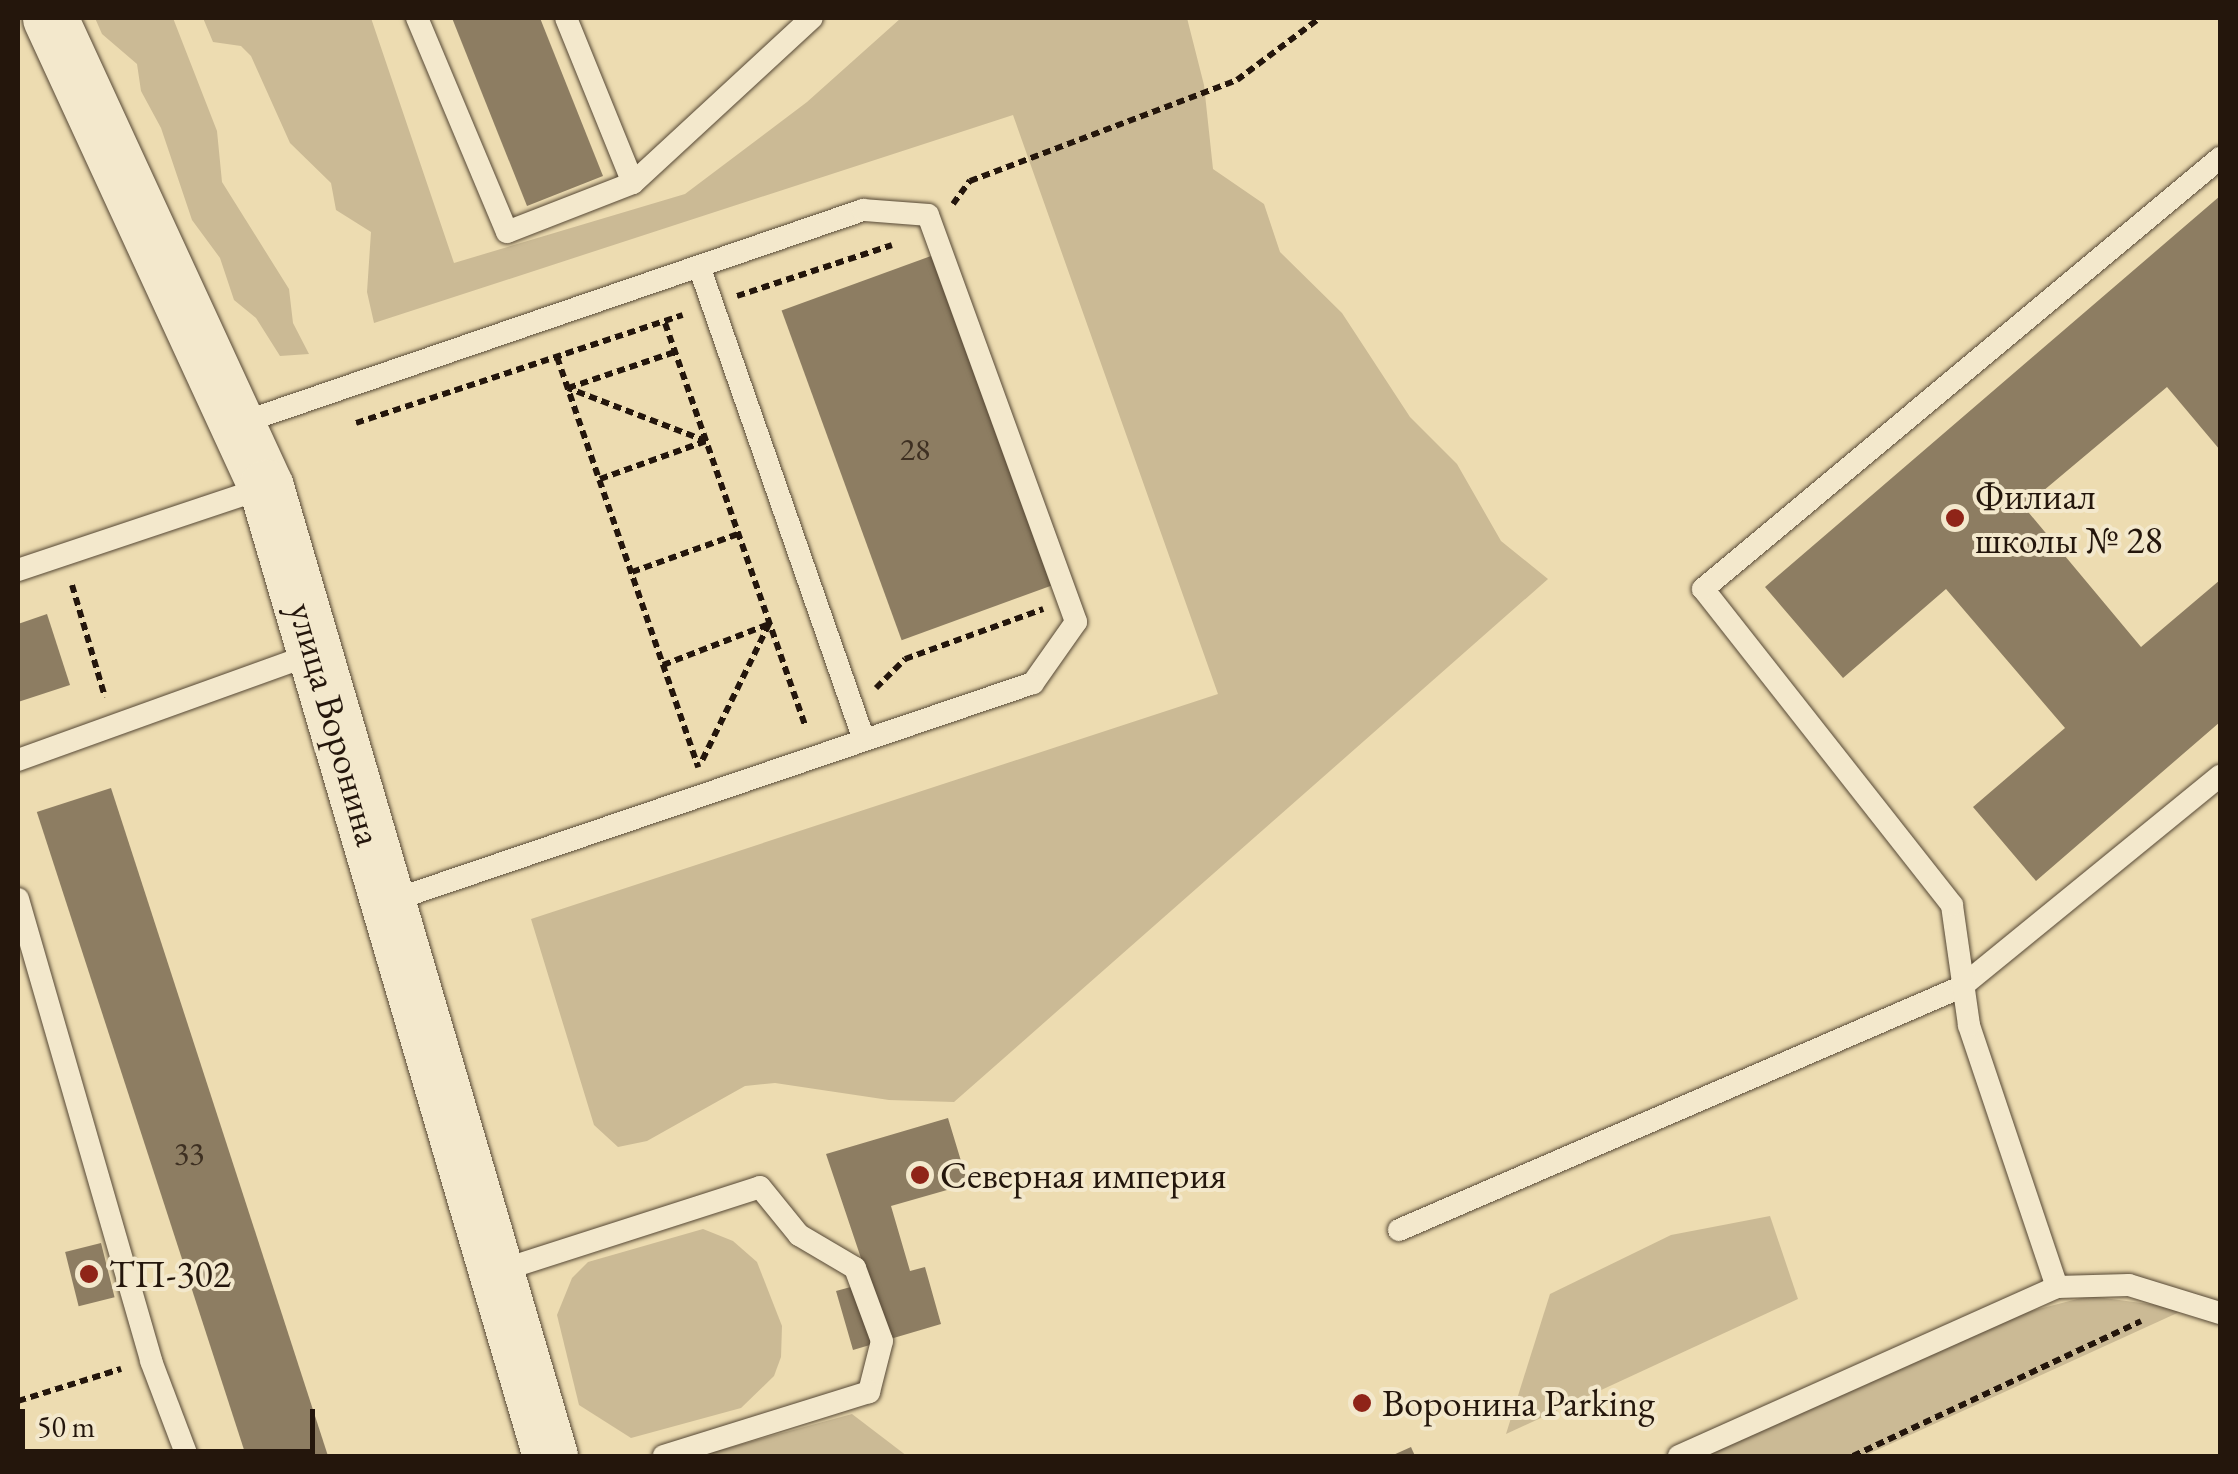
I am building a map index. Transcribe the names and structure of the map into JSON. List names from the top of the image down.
{
  "streets": {
    "street": ["улица Воронина"]
  },
  "places": [
    "Филиал школы № 28",
    "Северная империя",
    "ТП-302",
    "Воронина Parking"
  ],
  "house_numbers": ["28", "33"],
  "scale_bar": "50 m"
}
